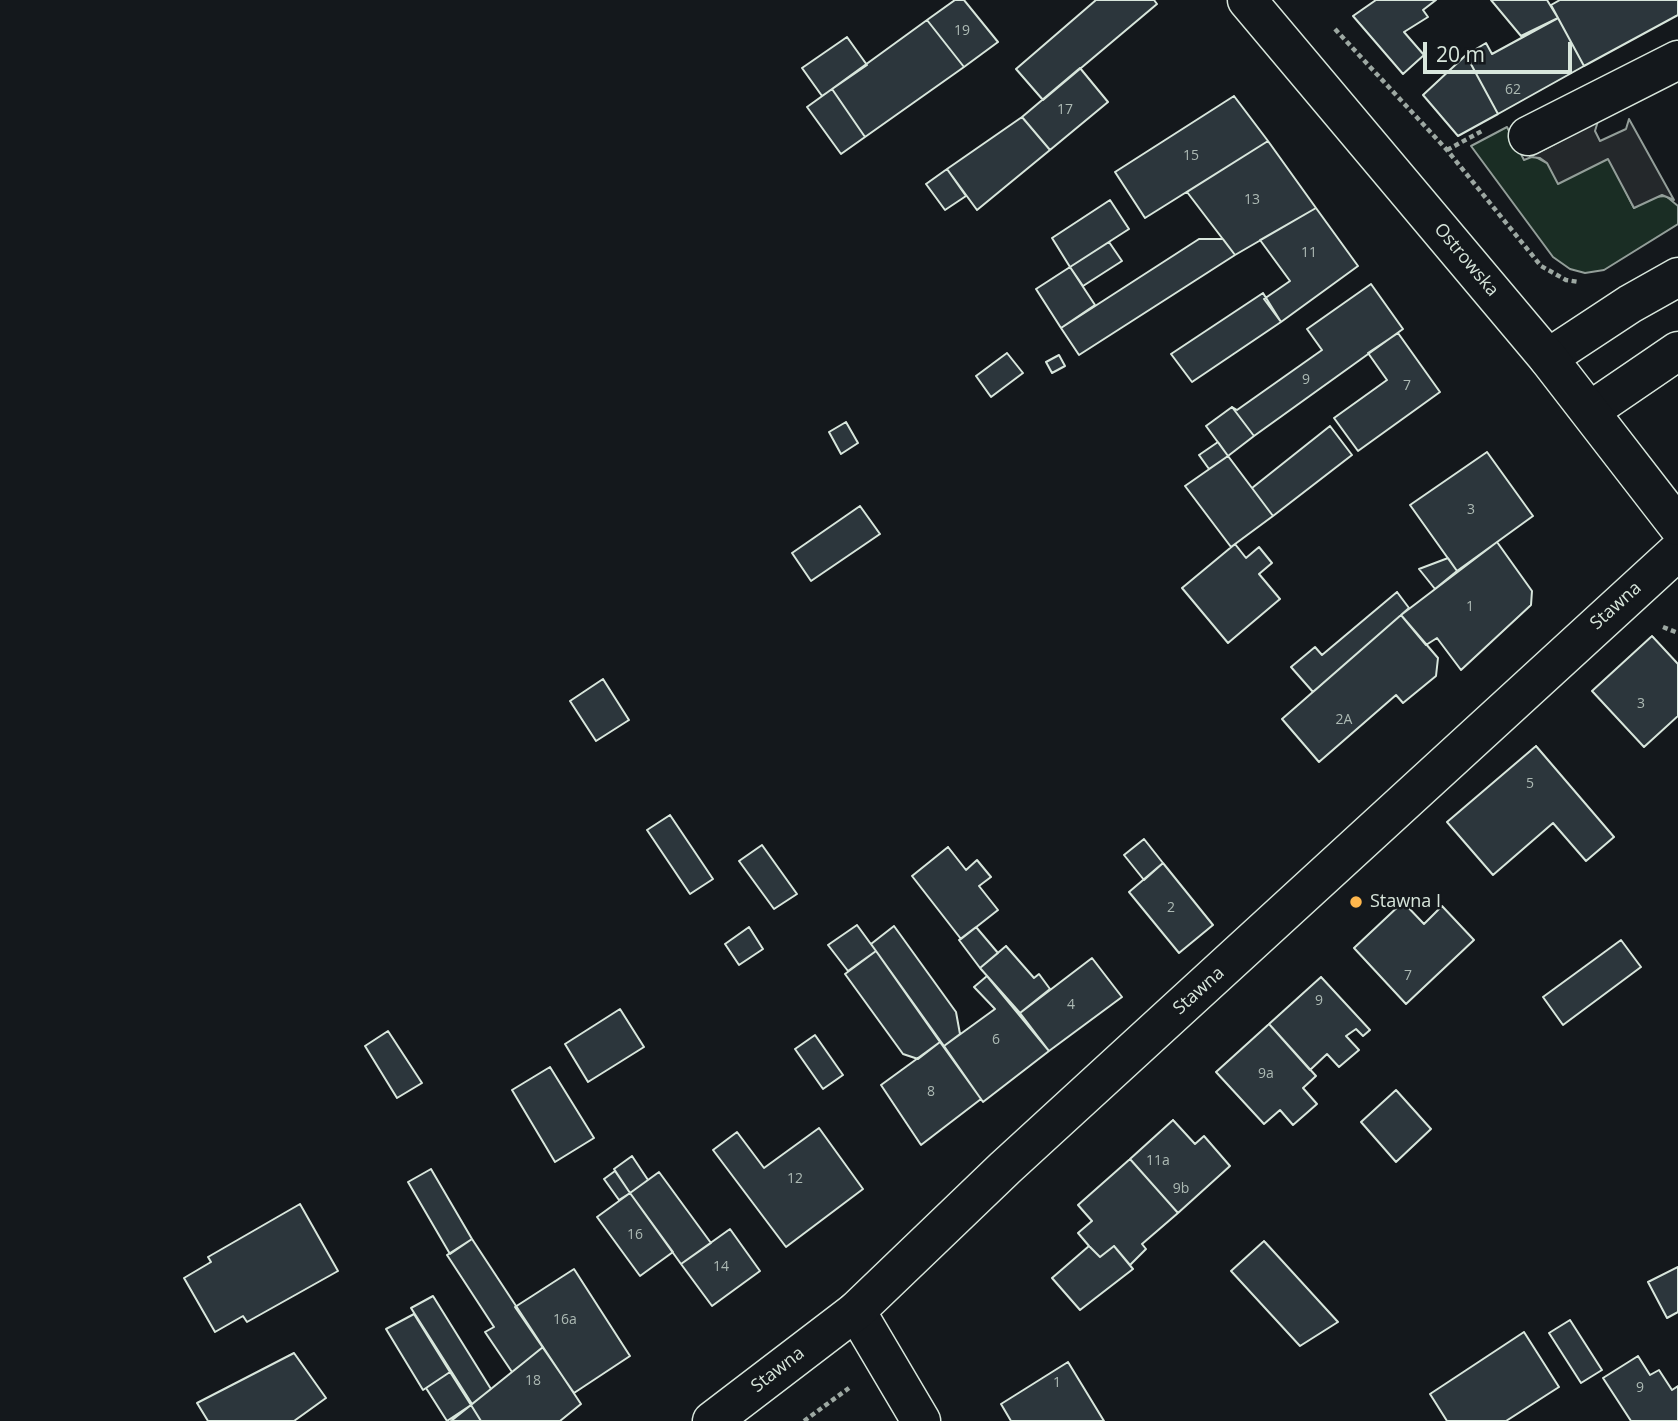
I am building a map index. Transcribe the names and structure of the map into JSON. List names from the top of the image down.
{
  "streets": {
    "street": ["Ostrowska", "Stawna"]
  },
  "places": ["Stawna I"],
  "house_numbers": [
    "19",
    "62",
    "17",
    "15",
    "13",
    "11",
    "9",
    "7",
    "3",
    "1",
    "3",
    "2A",
    "5",
    "2",
    "7",
    "9",
    "4",
    "6",
    "9a",
    "8",
    "11a",
    "12",
    "9b",
    "16",
    "14",
    "16a",
    "18",
    "1",
    "9"
  ],
  "scale_bar": "20 m"
}
